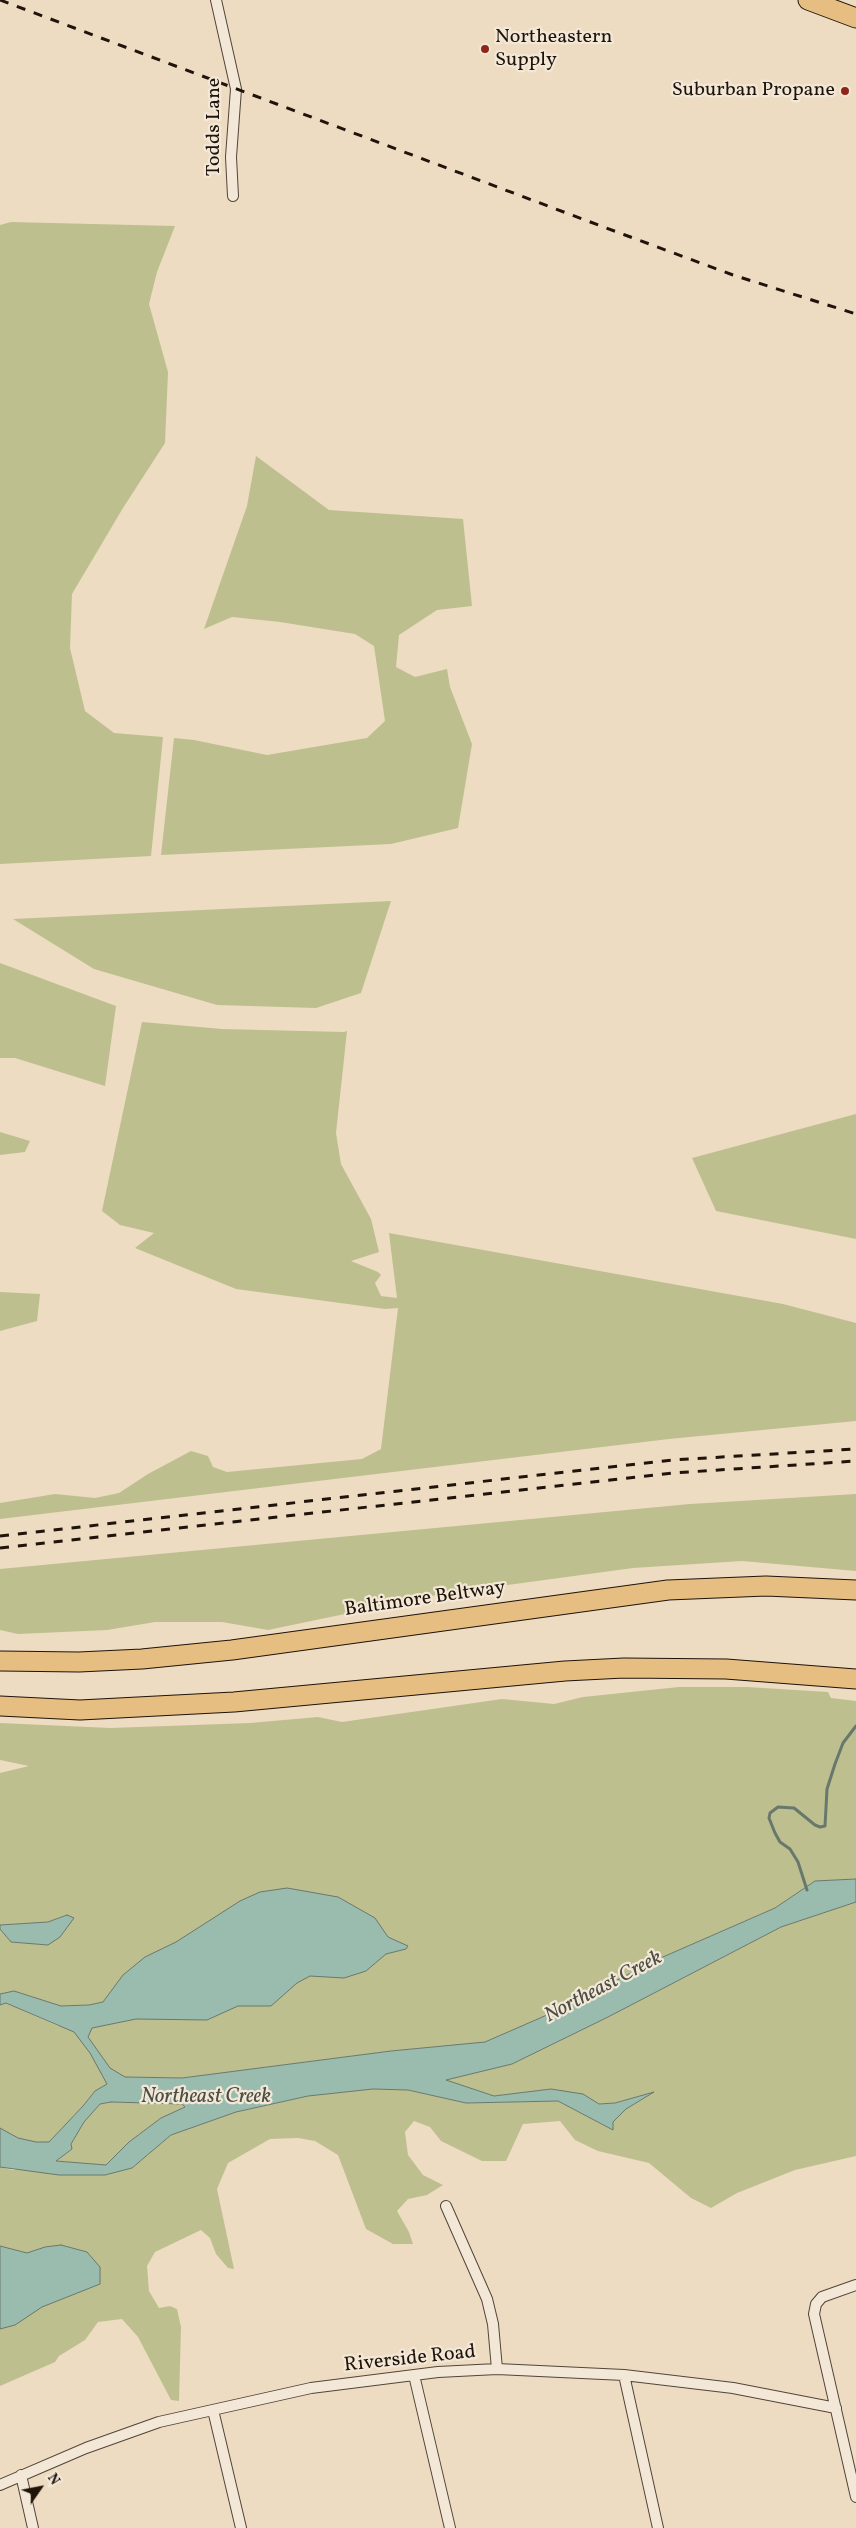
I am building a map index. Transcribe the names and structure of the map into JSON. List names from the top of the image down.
{
  "streets": {
    "highway": ["Baltimore Beltway"],
    "street": ["Todds Lane", "Riverside Road"]
  },
  "water": ["Northeast Creek"],
  "places": ["Northeastern Supply", "Suburban Propane"],
  "north": "top right"
}
